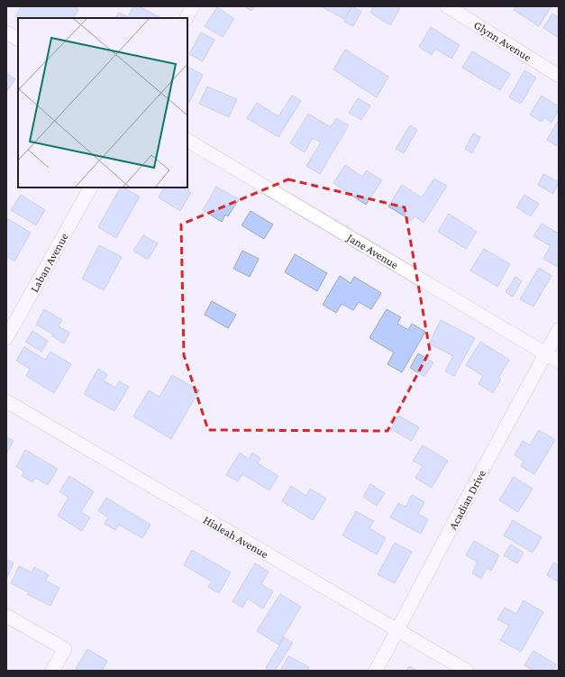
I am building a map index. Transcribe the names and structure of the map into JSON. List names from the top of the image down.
{
  "streets": {
    "street": [
      "Glynn Avenue",
      "Jane Avenue",
      "Laban Avenue",
      "Acadian Drive",
      "Hialeah Avenue"
    ]
  },
  "crossings": [
    ["Jane Avenue", "Acadian Drive"],
    ["Acadian Drive", "Hialeah Avenue"]
  ]
}
